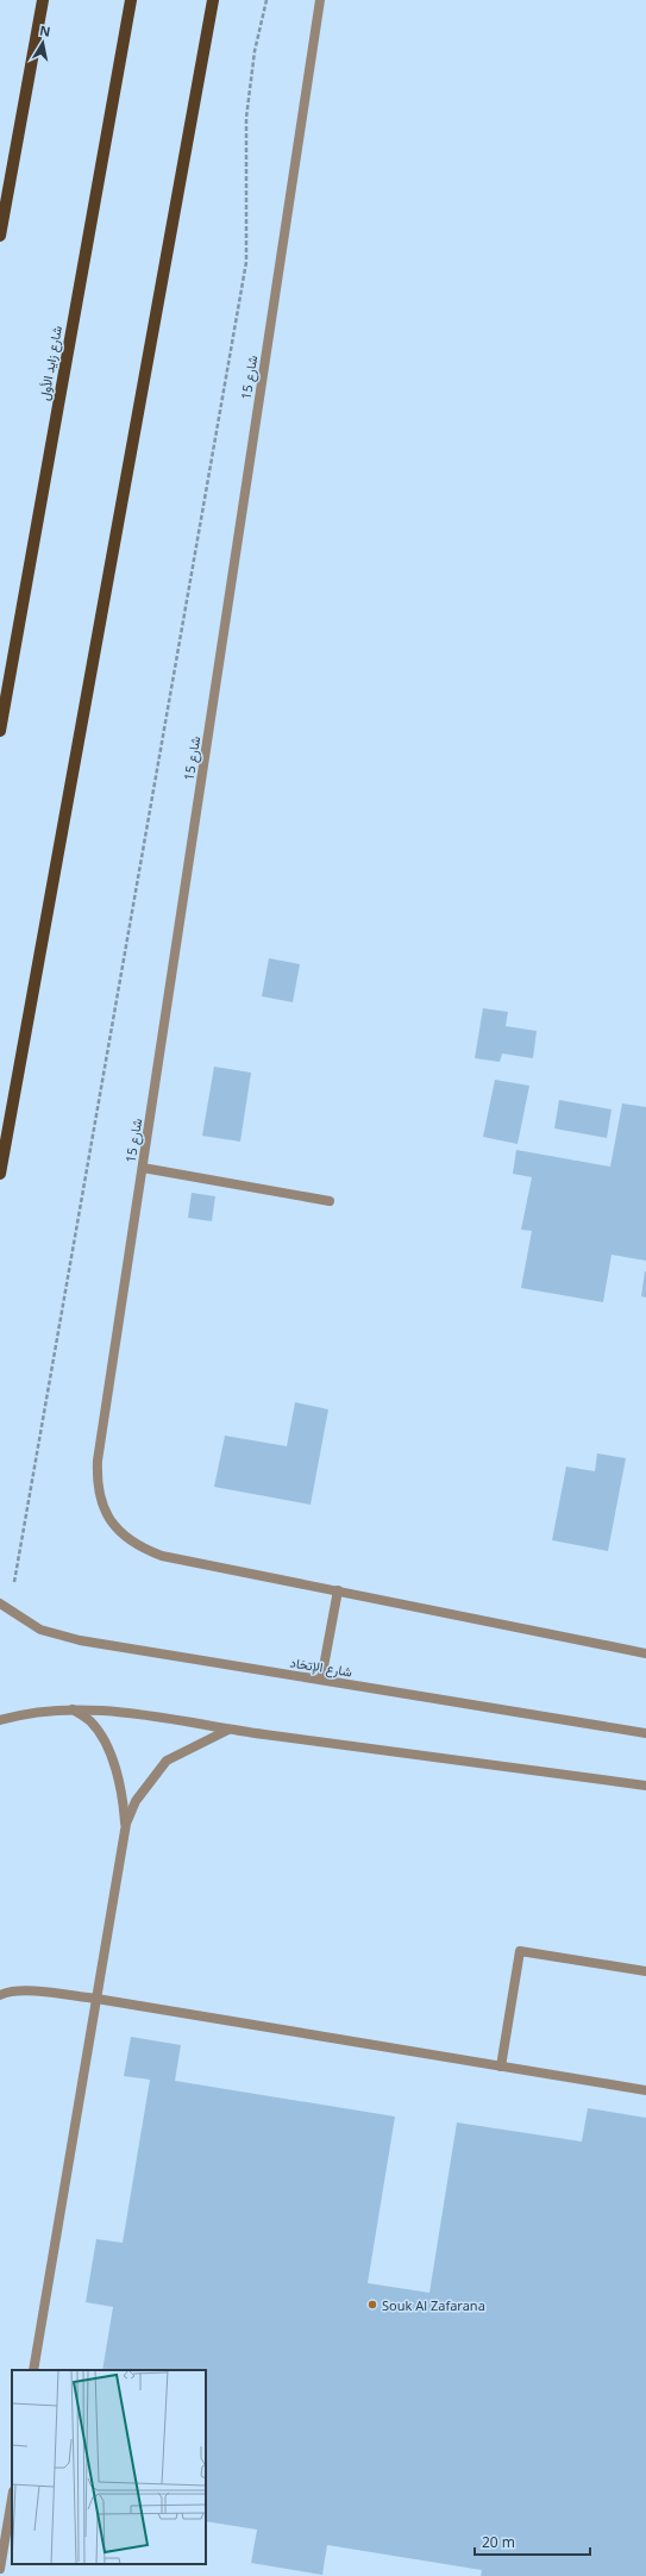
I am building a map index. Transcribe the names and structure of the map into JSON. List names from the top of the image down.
{
  "streets": {
    "main road": ["شارع زايد الأول"],
    "street": ["شارع 15", "شارع الإتحَاد"]
  },
  "places": ["Souk Al Zafarana"],
  "scale_bar": "20 m",
  "north": "top"
}
